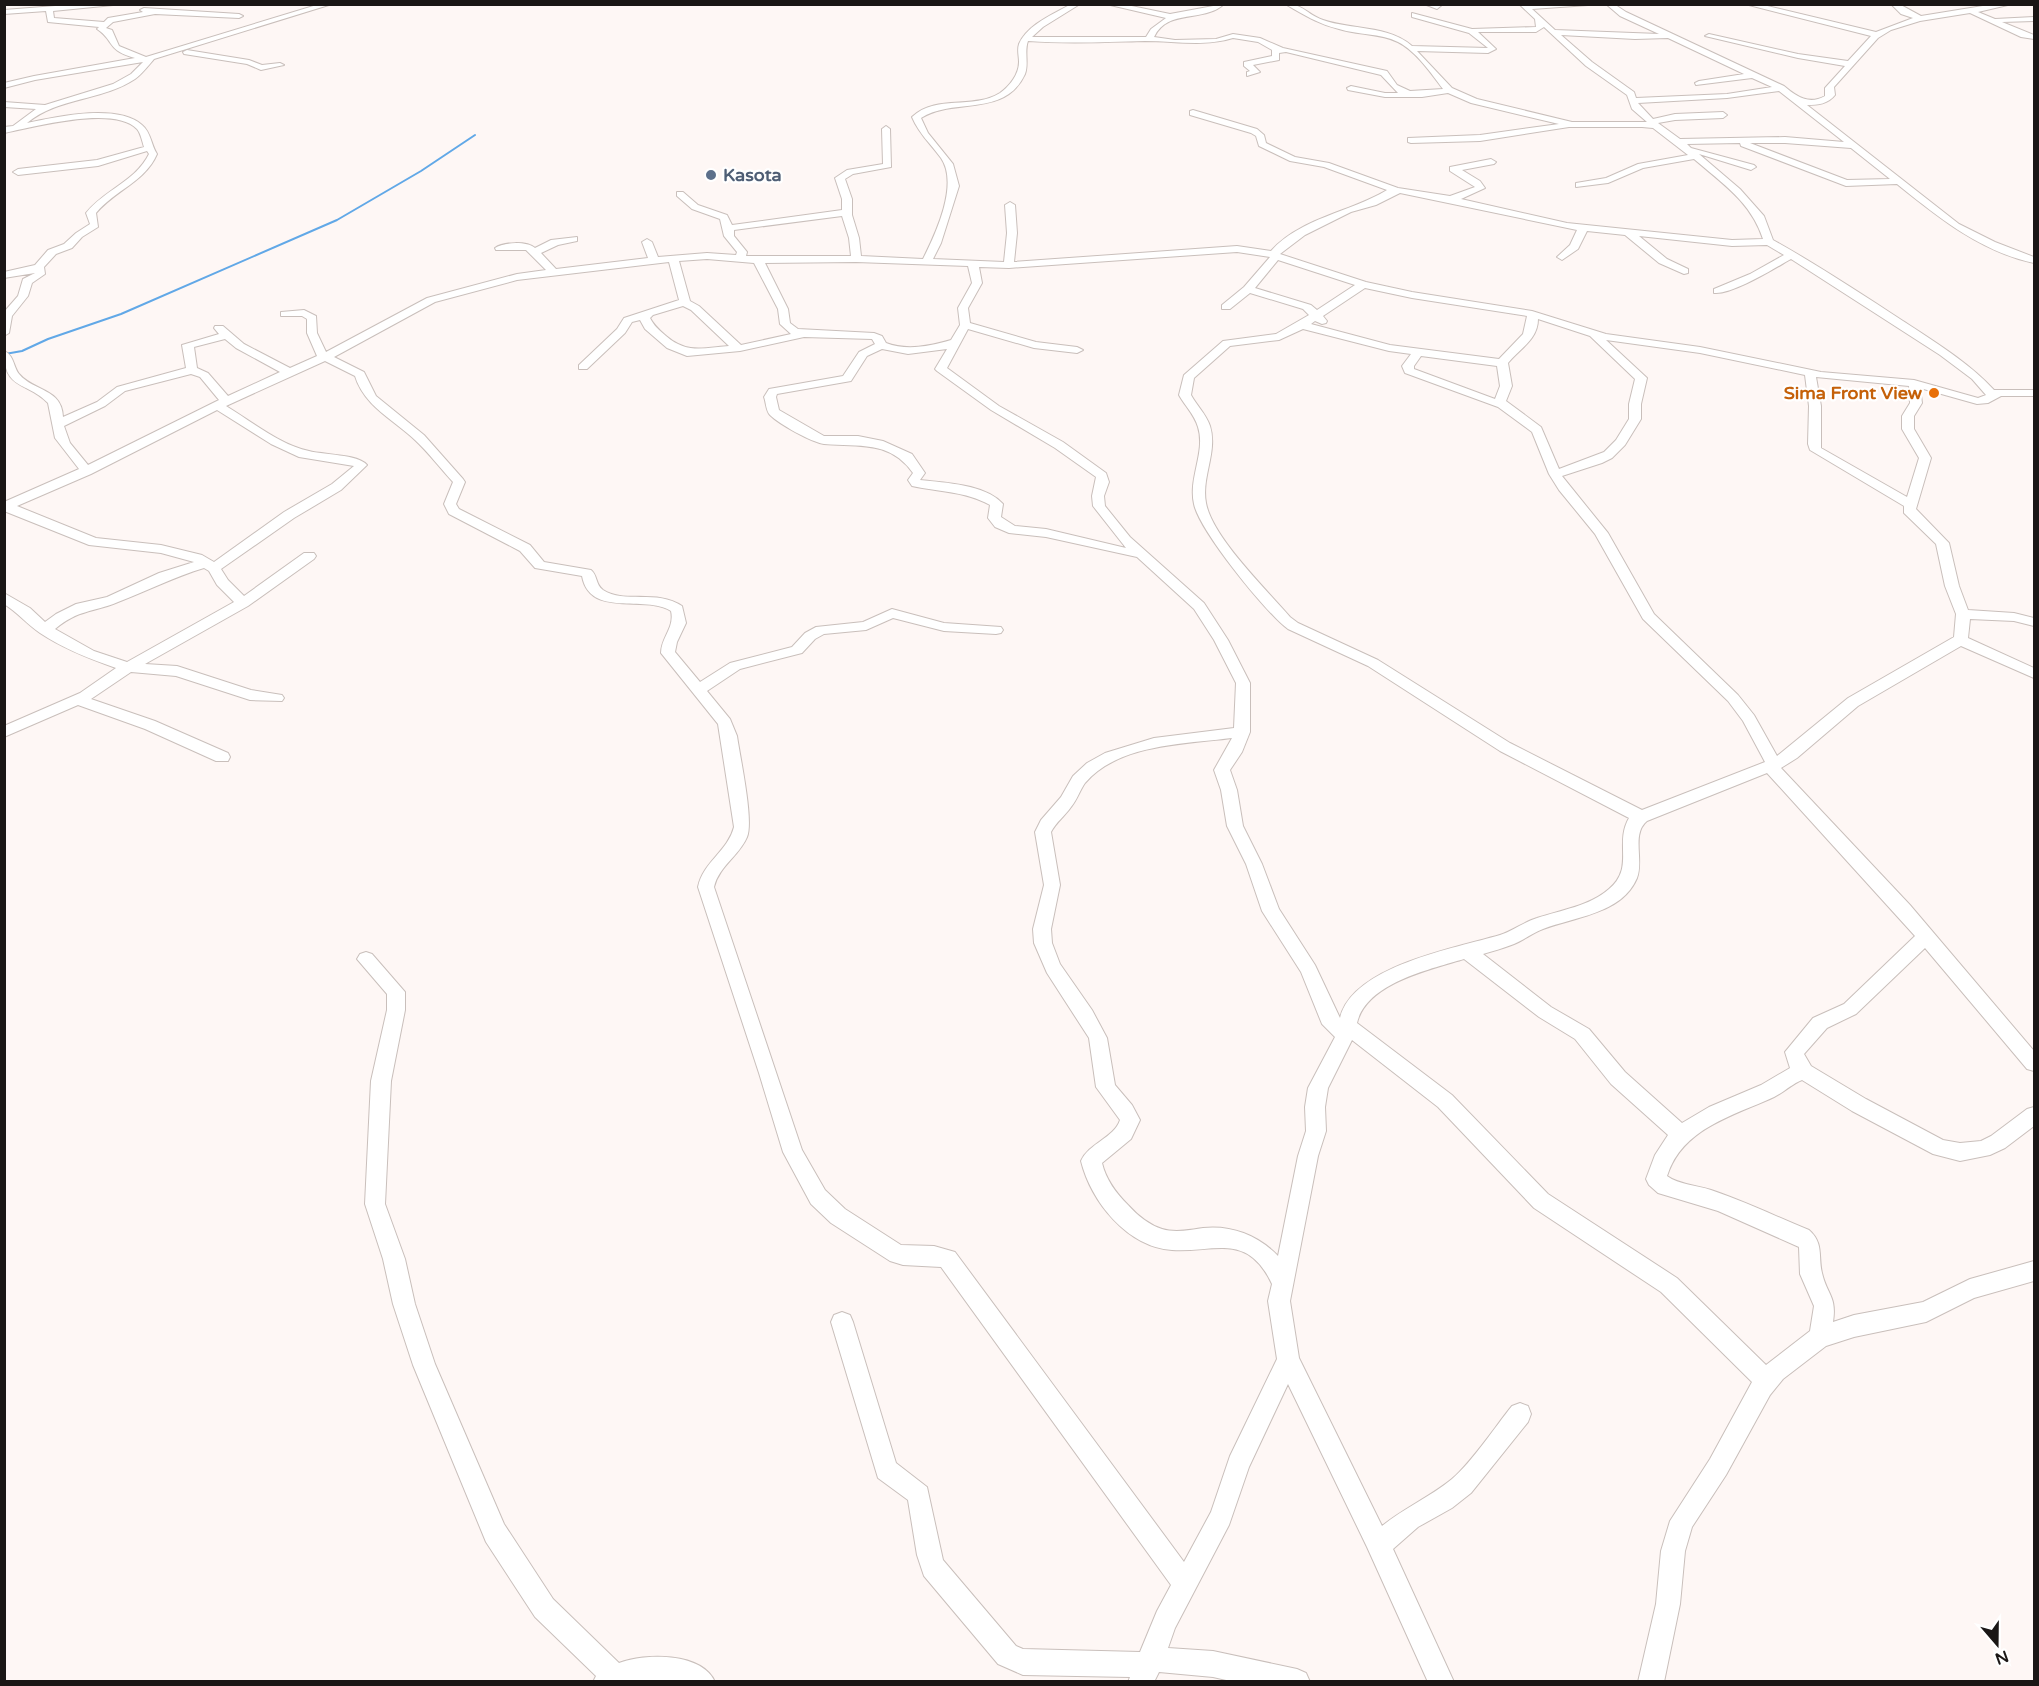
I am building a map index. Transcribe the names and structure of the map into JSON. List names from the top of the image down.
{
  "places": ["Kasota", "Sima Front View"],
  "north": "bottom"
}
